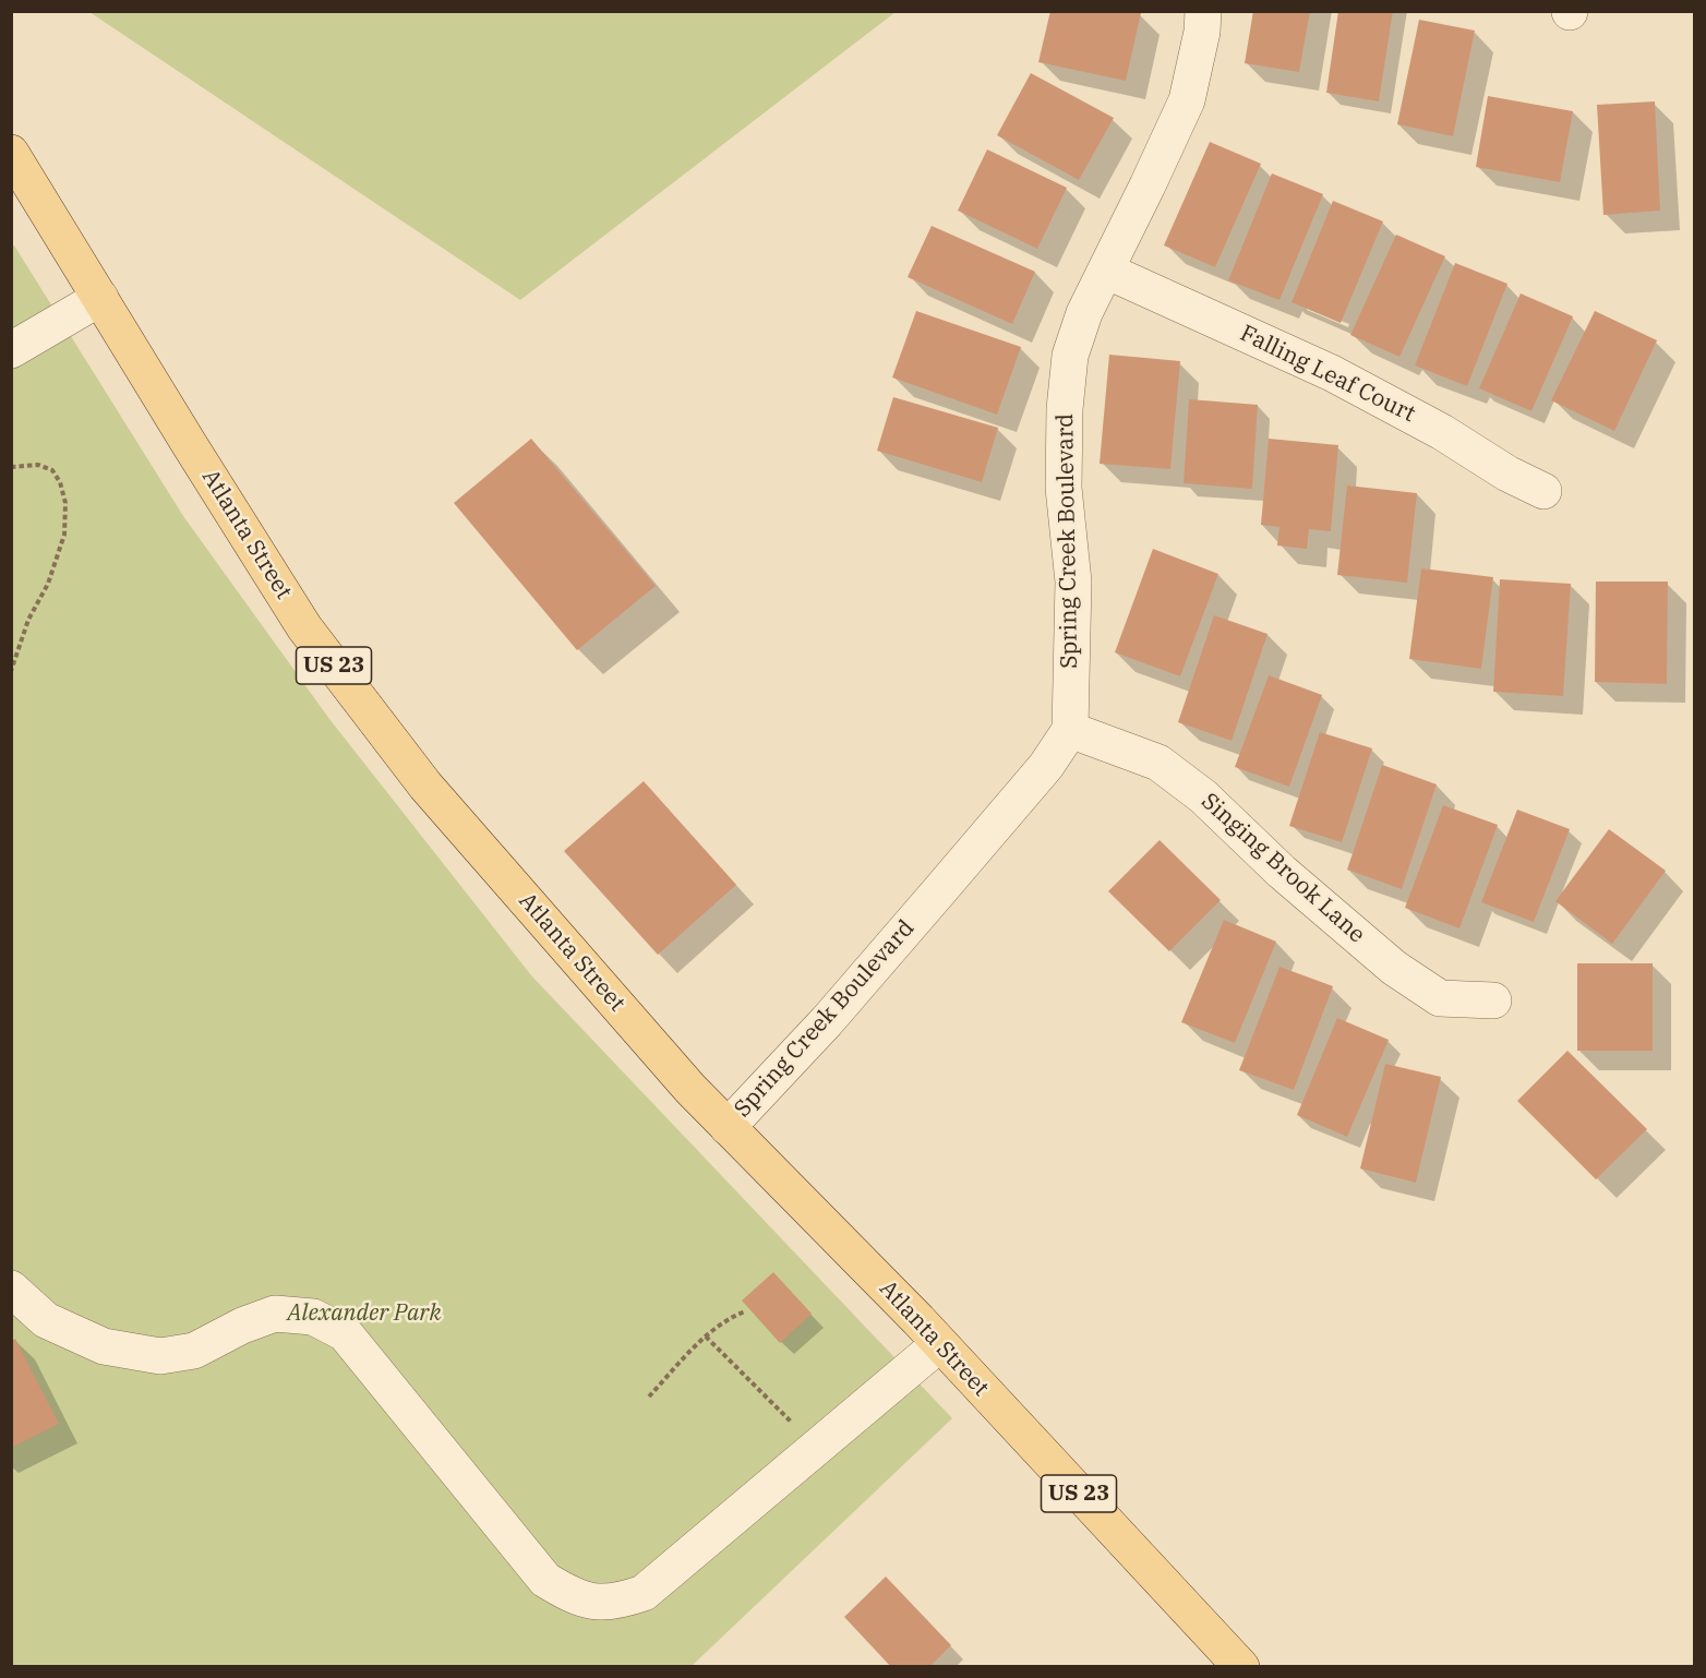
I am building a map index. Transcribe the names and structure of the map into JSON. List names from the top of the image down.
{
  "streets": {
    "main road": ["Atlanta Street", "US 23"],
    "street": ["Falling Leaf Court", "Spring Creek Boulevard", "Singing Brook Lane"]
  },
  "crossings": [
    ["Falling Leaf Court", "Spring Creek Boulevard"],
    ["Atlanta Street", "Spring Creek Boulevard"],
    ["Spring Creek Boulevard", "Singing Brook Lane"]
  ],
  "parks": ["Alexander Park"]
}
